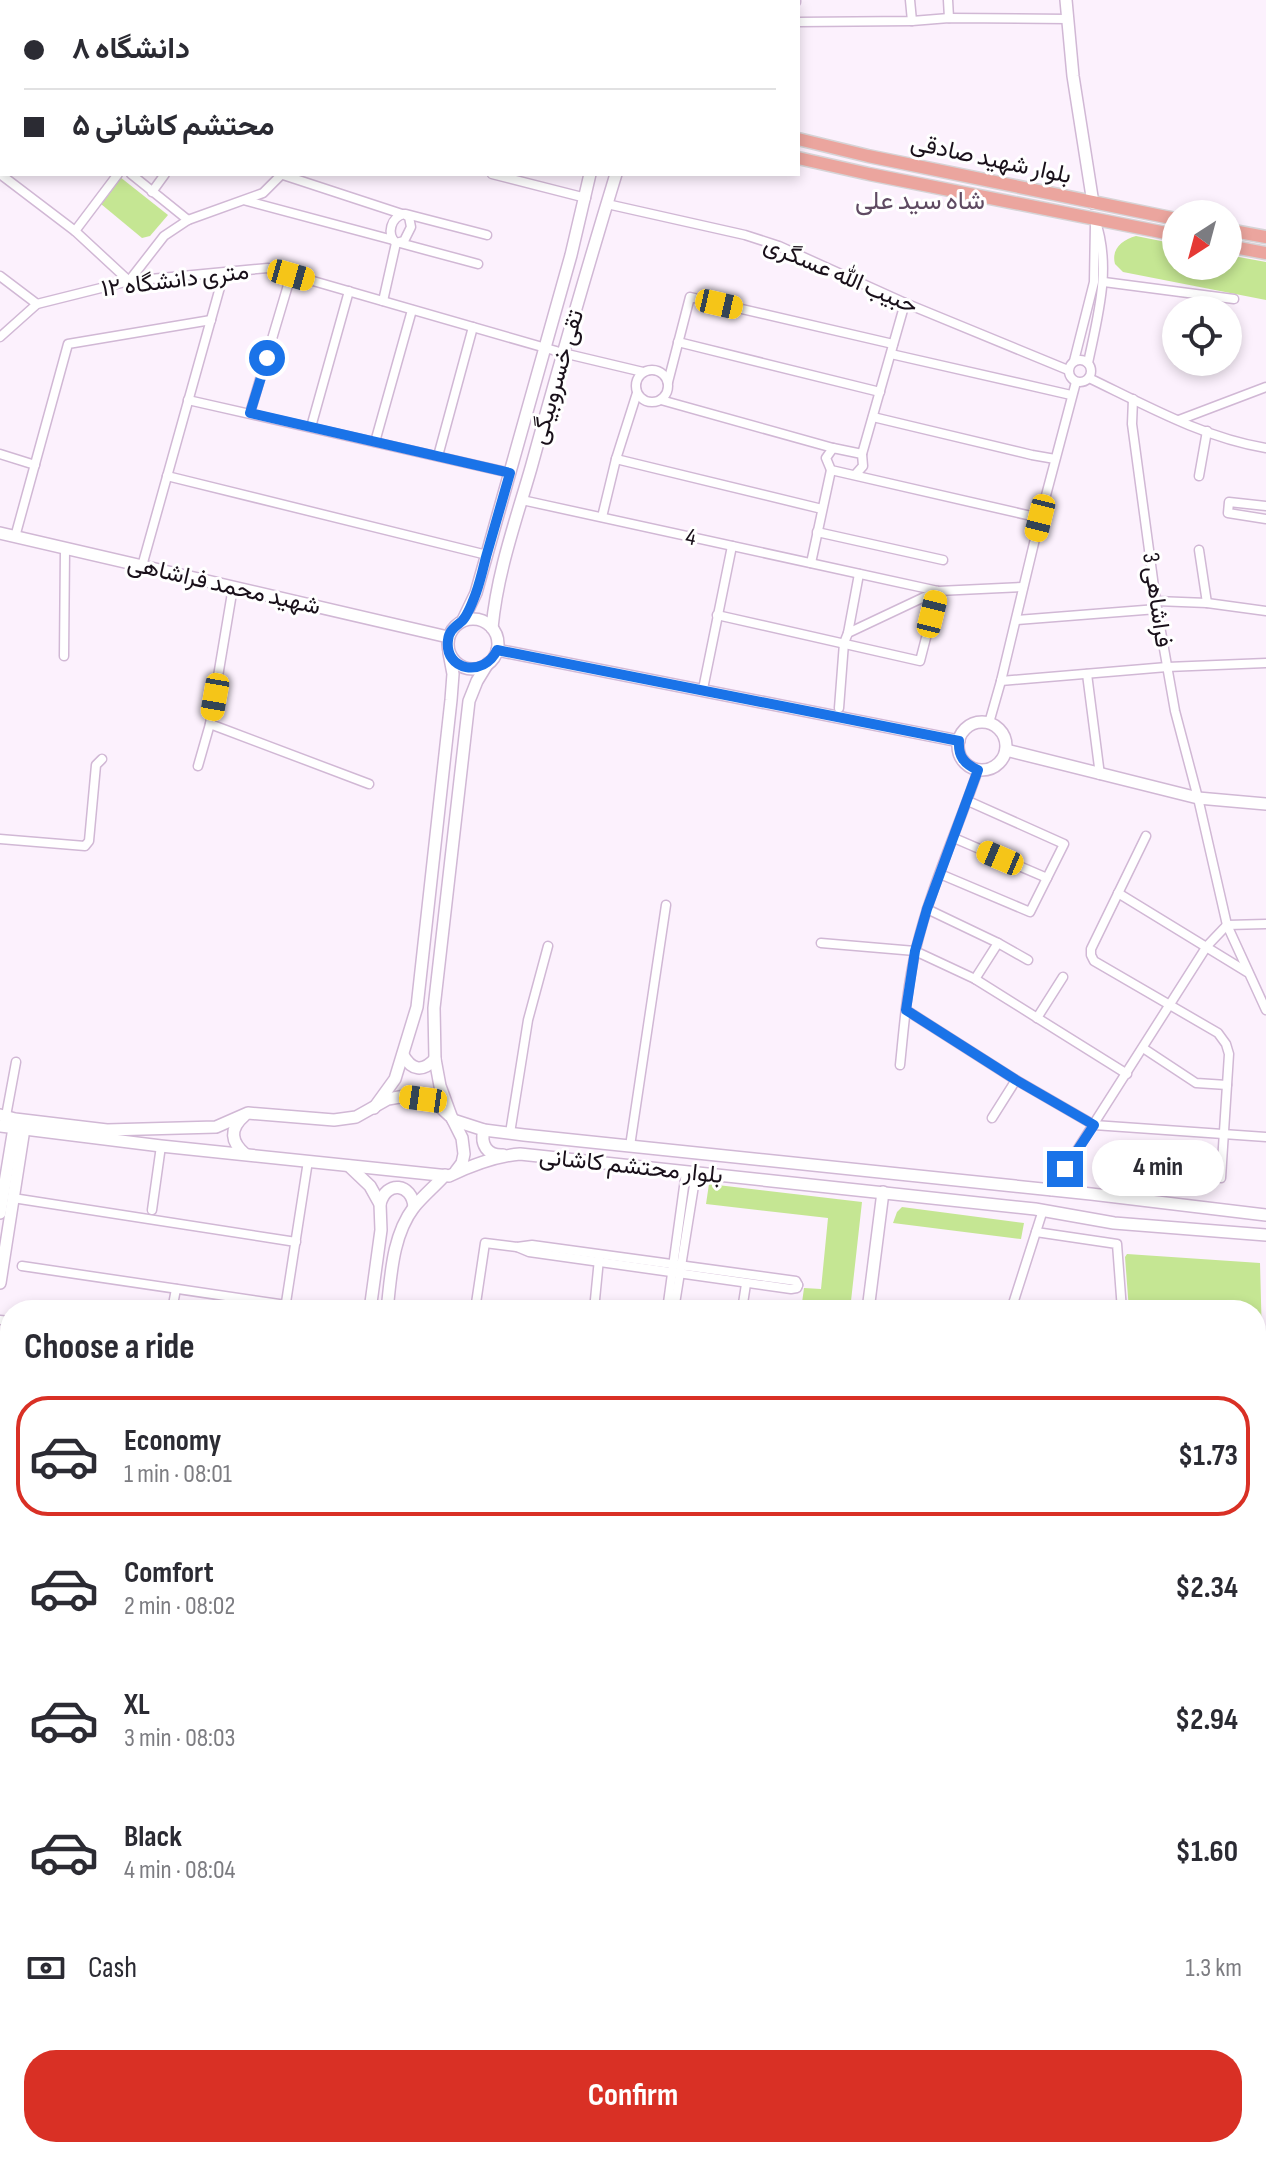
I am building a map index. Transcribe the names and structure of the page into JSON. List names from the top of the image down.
{
  "streets": {
    "main road": [
      "بلوار شهید صادقی",
      "تقی خسروبیگی",
      "شهید محمد فراشاهی",
      "بلوار محتشم کاشانی"
    ],
    "street": [
      "حبیب الله عسگری",
      "۱۲ متری دانشگاه",
      "4",
      "فراشاهی 3"
    ]
  },
  "crossings": [
    ["حبیب الله عسگری", "تقی خسروبیگی"],
    ["۱۲ متری دانشگاه", "تقی خسروبیگی"],
    ["تقی خسروبیگی", "4"],
    ["تقی خسروبیگی", "شهید محمد فراشاهی"]
  ],
  "districts": ["شاه سید علی"],
  "north": "bottom left",
  "page": {
    "banner": ["دانشگاه ۸", "محتشم کاشانی ۵"],
    "bubble": "4 min",
    "heading": "Choose a ride",
    "list": [
      {
        "name": "Economy",
        "note": "1 min · 08:01",
        "value": "$1.73"
      },
      {
        "name": "Comfort",
        "note": "2 min · 08:02",
        "value": "$2.34"
      },
      {
        "name": "XL",
        "note": "3 min · 08:03",
        "value": "$2.94"
      },
      {
        "name": "Black",
        "note": "4 min · 08:04",
        "value": "$1.60"
      }
    ],
    "pay": ["Cash", "1.3 km"],
    "buttons": "Confirm"
  }
}
